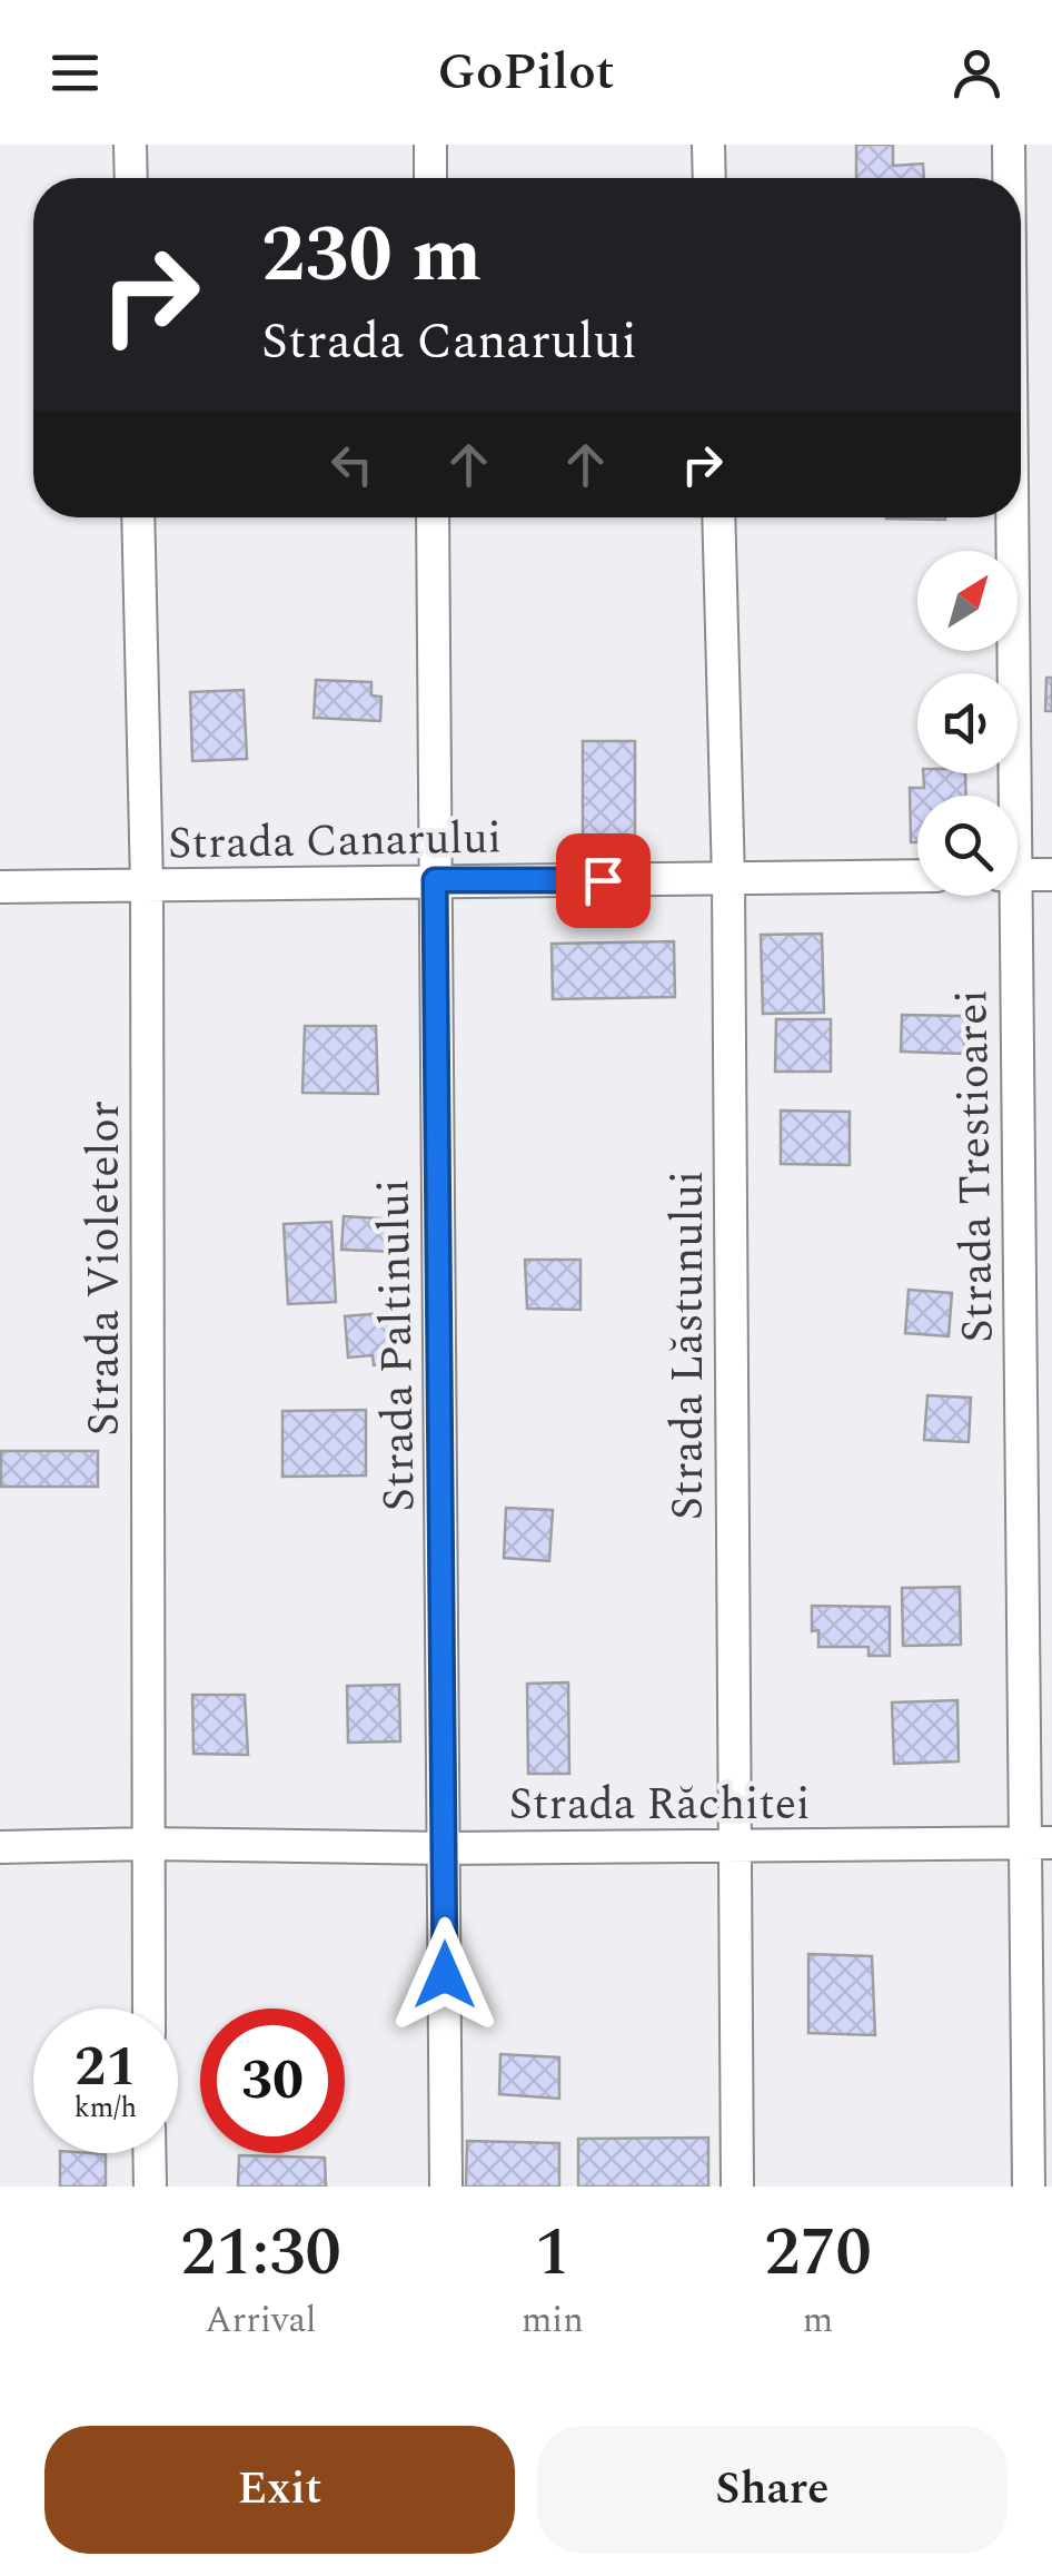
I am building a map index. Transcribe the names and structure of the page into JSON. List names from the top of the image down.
{
  "streets": {
    "street": [
      "Strada Canarului",
      "Strada Trestioarei",
      "Strada Violetelor",
      "Strada Paltinului",
      "Strada Lăstunului",
      "Strada Răchitei"
    ]
  },
  "crossings": [
    ["Strada Canarului", "Strada Violetelor"],
    ["Strada Canarului", "Strada Paltinului"],
    ["Strada Canarului", "Strada Lăstunului"],
    ["Strada Trestioarei", "Strada Răchitei"],
    ["Strada Violetelor", "Strada Răchitei"],
    ["Strada Paltinului", "Strada Răchitei"],
    ["Strada Lăstunului", "Strada Răchitei"]
  ],
  "north": "top right",
  "page": {
    "header": "GoPilot",
    "turn": ["230 m", "Strada Canarului"],
    "speed": "21 km/h",
    "limit": "30",
    "eta": [
      "21:30",
      "Arrival",
      "1",
      "min",
      "270",
      "m"
    ],
    "buttons": ["Exit", "Share"]
  }
}
